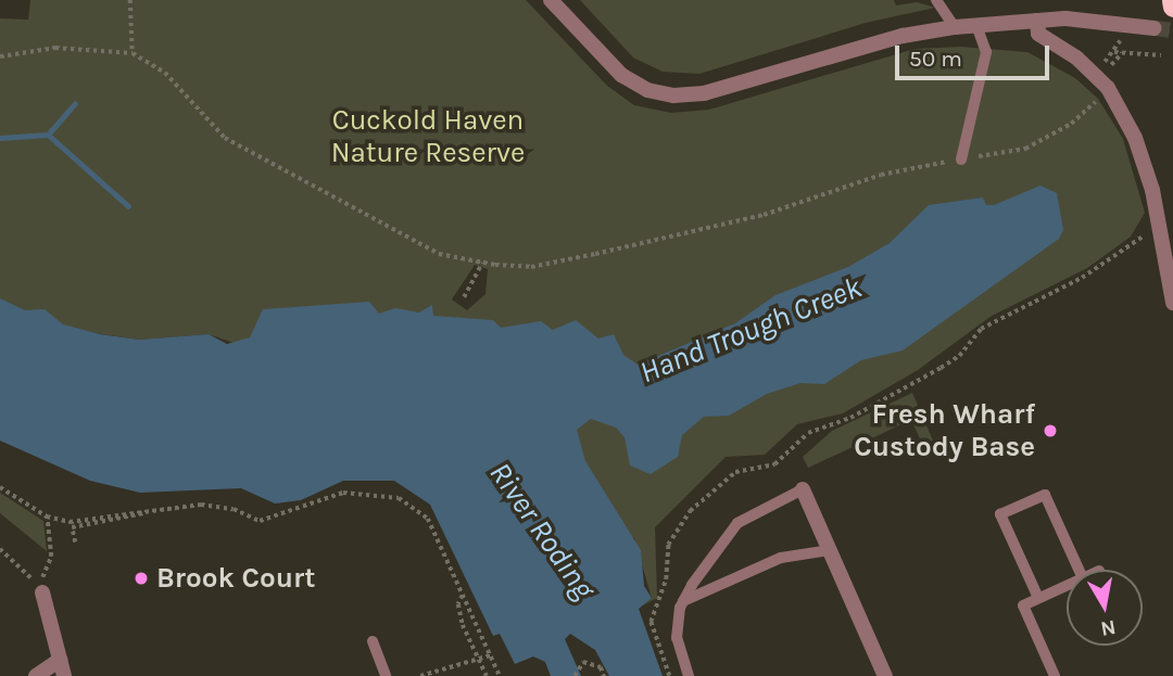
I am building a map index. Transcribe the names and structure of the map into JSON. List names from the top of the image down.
{
  "water": ["Hand Trough Creek", "River Roding"],
  "parks": ["Cuckold Haven Nature Reserve"],
  "places": ["Fresh Wharf Custody Base", "Brook Court"],
  "scale_bar": "50 m",
  "north": "bottom"
}
